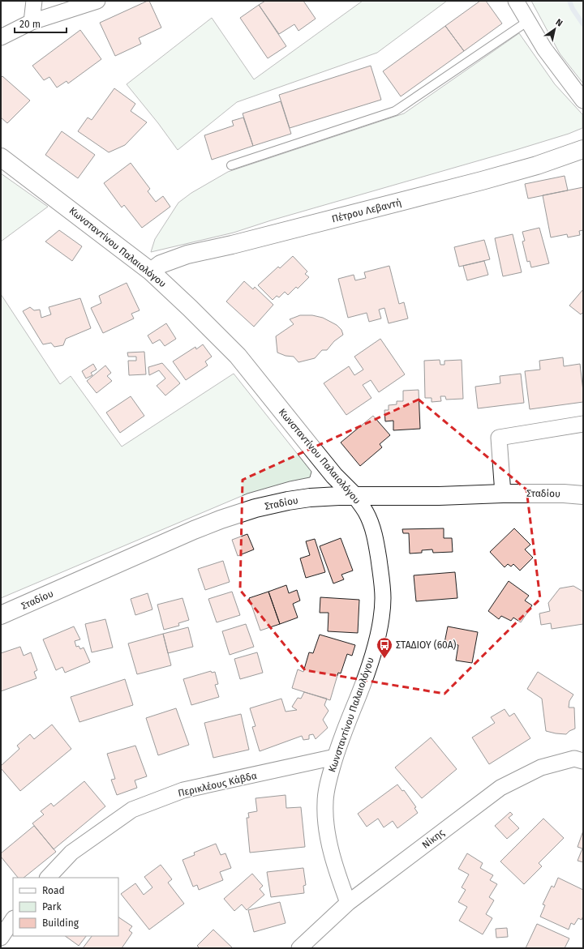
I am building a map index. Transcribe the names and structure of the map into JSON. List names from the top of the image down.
{
  "streets": {
    "street": [
      "Πέτρου Λεβαντή",
      "Κωνσταντίνου Παλαιολόγου",
      "Σταδίου",
      "Περικλέους Κάβδα",
      "Νίκης"
    ]
  },
  "crossings": [
    ["Πέτρου Λεβαντή", "Κωνσταντίνου Παλαιολόγου"],
    ["Κωνσταντίνου Παλαιολόγου", "Σταδίου"],
    ["Κωνσταντίνου Παλαιολόγου", "Περικλέους Κάβδα"],
    ["Κωνσταντίνου Παλαιολόγου", "Νίκης"]
  ],
  "places": {
    "bus stop": ["ΣΤΑΔΙΟΥ (60A)"]
  },
  "legend": ["Road", "Park", "Building"],
  "scale_bar": "20 m",
  "north": "top right"
}
